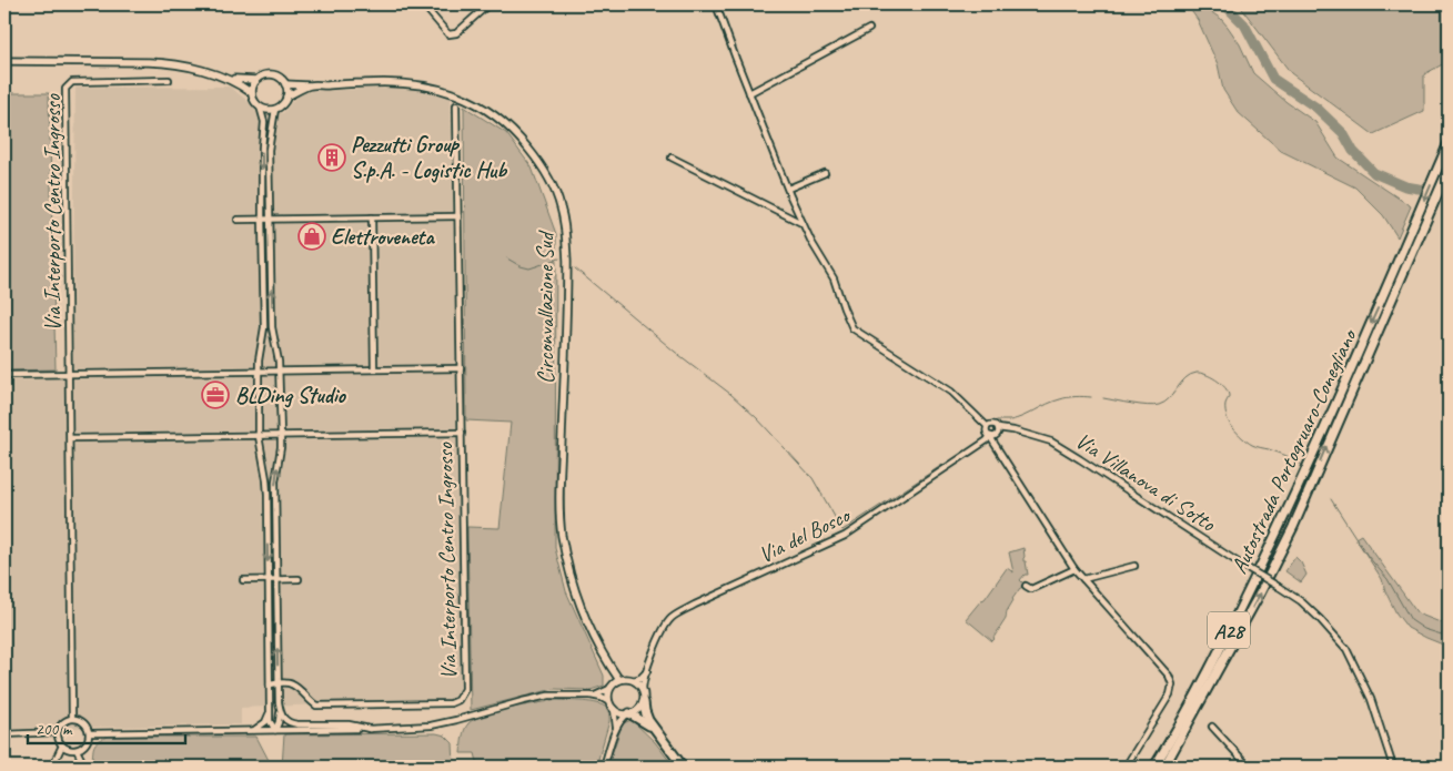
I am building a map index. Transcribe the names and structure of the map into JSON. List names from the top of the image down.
{
  "streets": {
    "highway": ["Autostrada Portogruaro-Conegliano", "A28"],
    "main road": ["Circonvallazione Sud"],
    "street": ["Via Interporto Centro Ingrosso", "Via Villanova di Sotto", "Via del Bosco"]
  },
  "crossings": [
    ["Circonvallazione Sud", "Via del Bosco"],
    ["Via Villanova di Sotto", "Via del Bosco"]
  ],
  "places": {
    "building": ["Pezzutti Group S.p.A. - Logistic Hub"],
    "shop": ["Elettroveneta"],
    "office": ["BLDing Studio"]
  },
  "scale_bar": "200 m"
}
